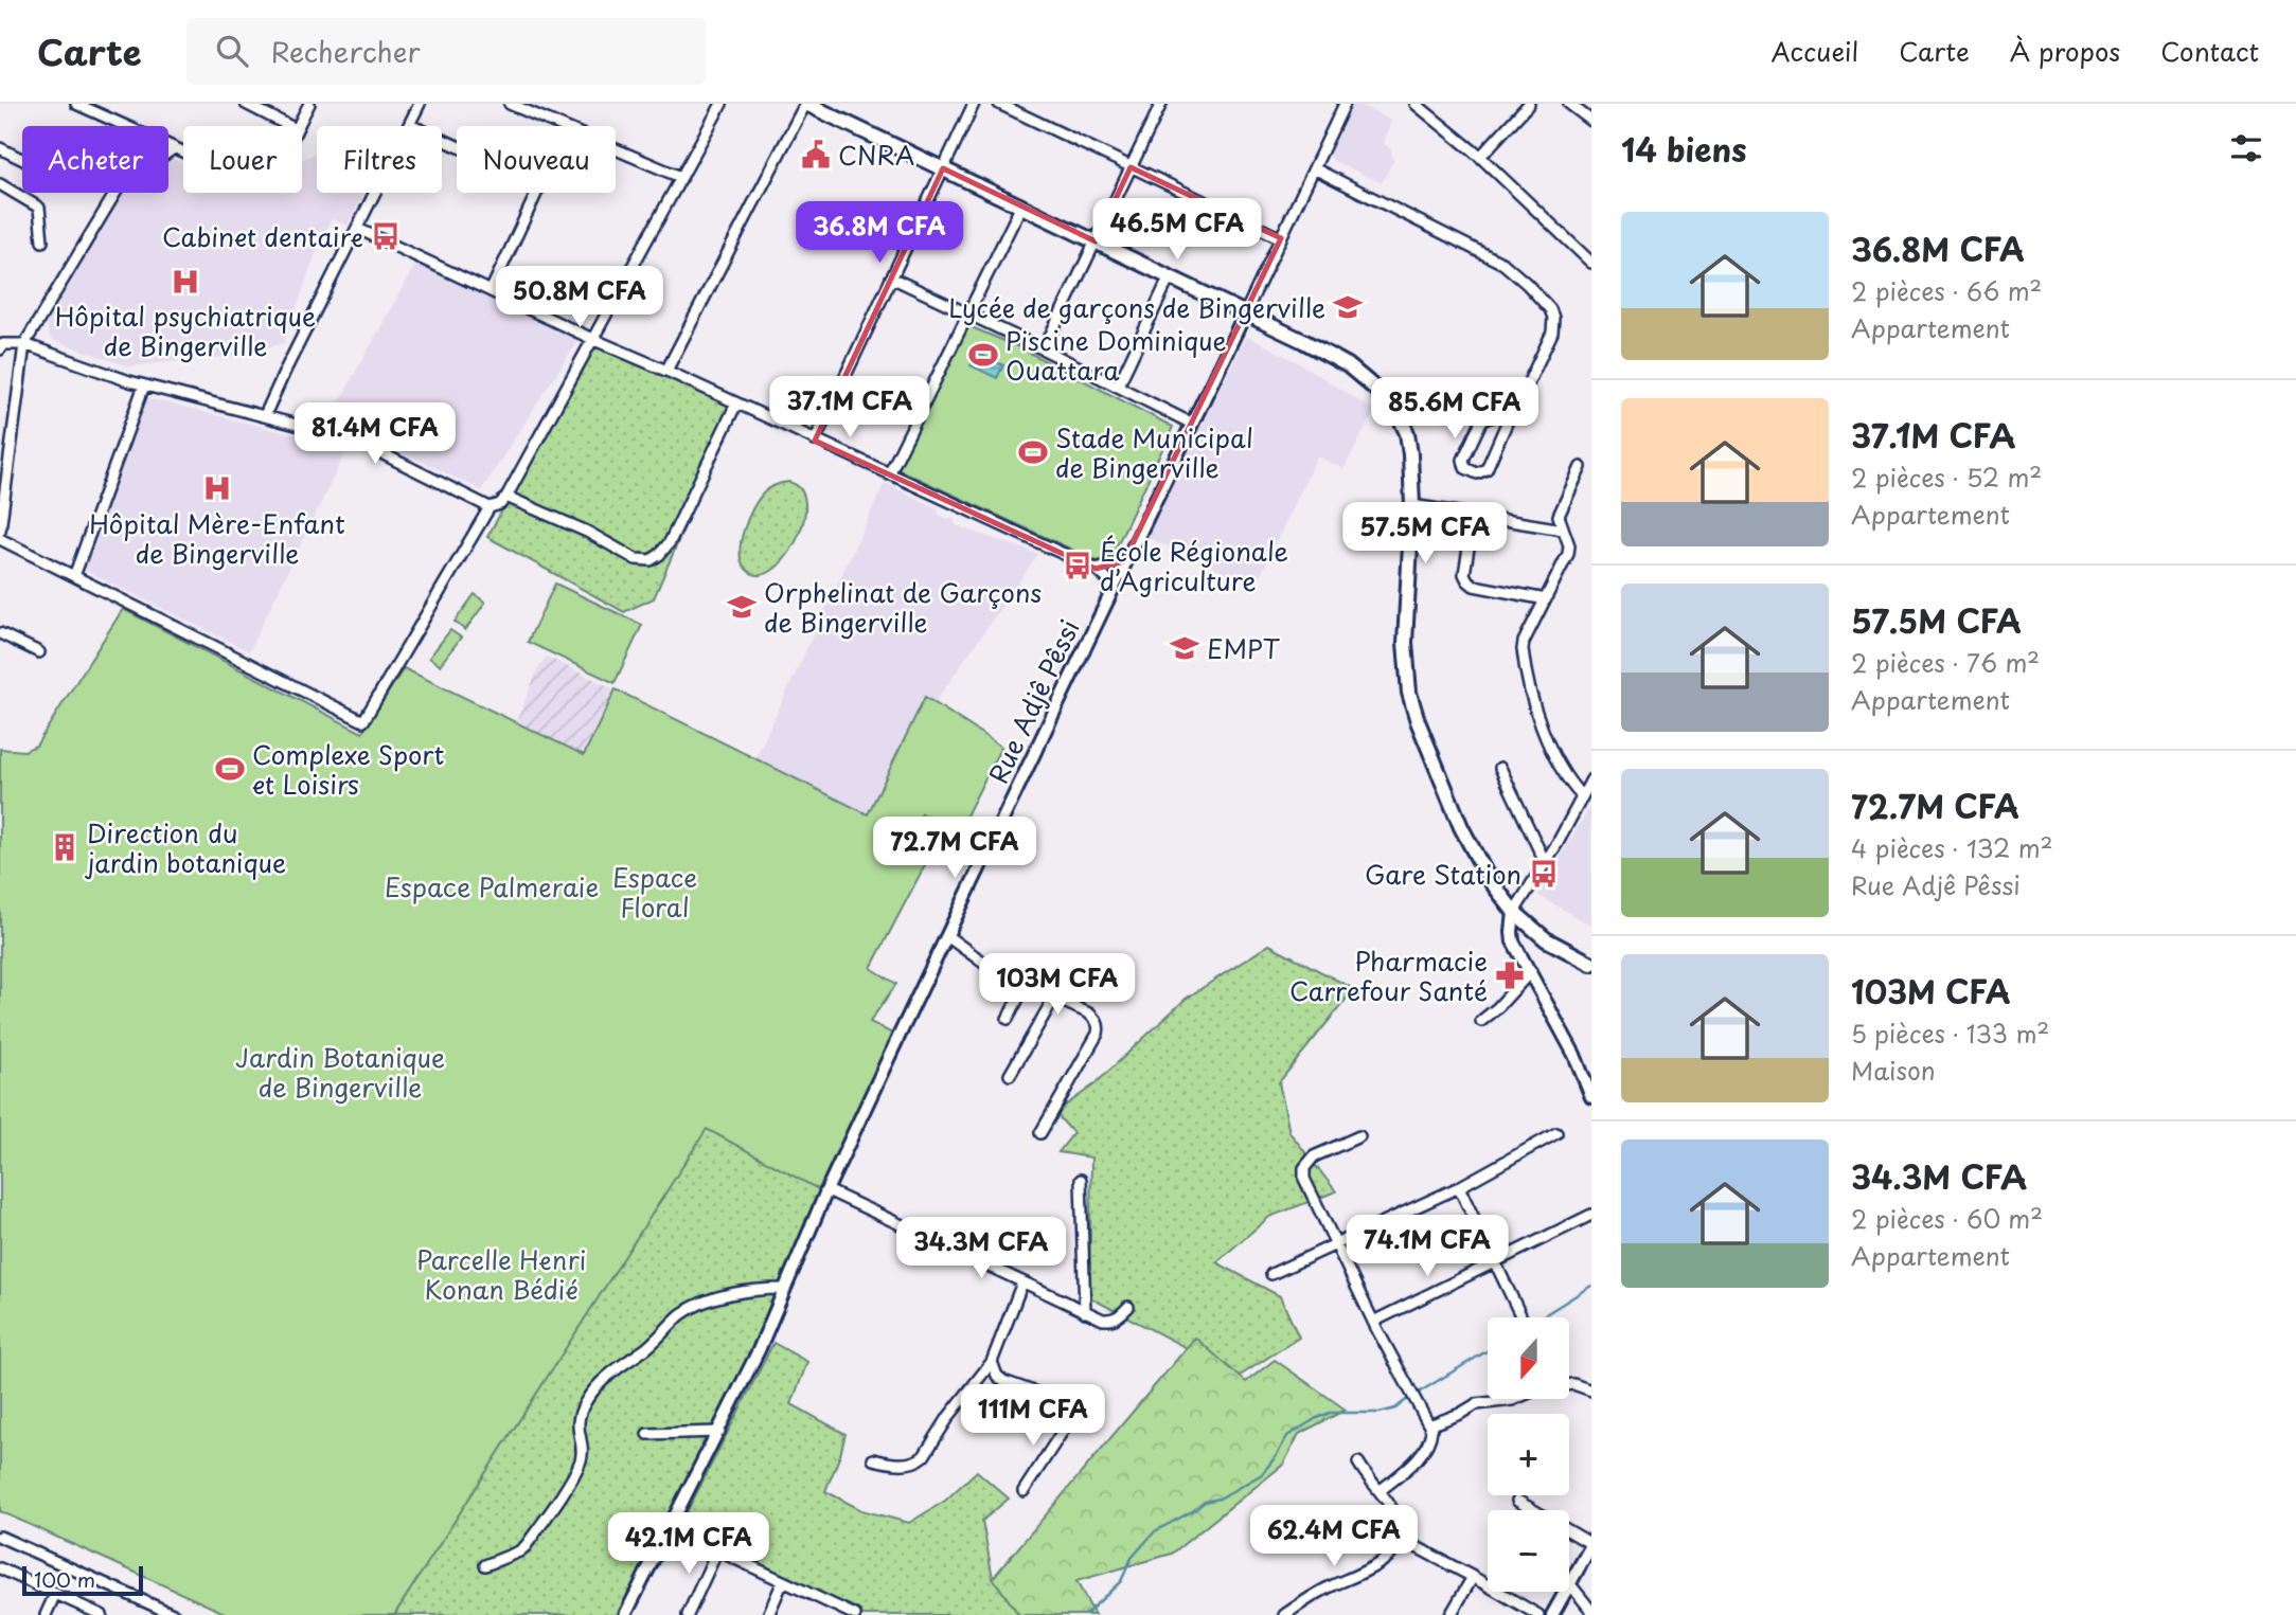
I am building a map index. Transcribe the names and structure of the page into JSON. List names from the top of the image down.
{
  "streets": {
    "street": ["Rue Adjê Pêssi"]
  },
  "parks": [
    "Espace Floral",
    "Espace Palmeraie",
    "Jardin Botanique de Bingerville",
    "Parcelle Henri Konan Bédié"
  ],
  "places": {
    "public building": ["CNRA"],
    "bus stop": ["Cabinet dentaire", "École Régionale d’Agriculture", "Gare Station"],
    "hospital": ["Hôpital psychiatrique de Bingerville", "Hôpital Mère-Enfant de Bingerville"],
    "school or university": ["Lycée de garçons de Bingerville", "Orphelinat de Garçons de Bingerville", "EMPT"],
    "sports": ["Piscine Dominique Ouattara", "Stade Municipal de Bingerville", "Complexe Sport et Loisirs"],
    "building": ["Direction du jardin botanique"],
    "pharmacy": ["Pharmacie Carrefour Santé"]
  },
  "scale_bar": "100 m",
  "north": "bottom",
  "page": {
    "header": "Carte",
    "search": "Rechercher",
    "nav": [
      "Accueil",
      "Carte",
      "À propos",
      "Contact"
    ],
    "heading": "14 biens",
    "chip": [
      "Acheter",
      "Louer",
      "Filtres",
      "Nouveau"
    ],
    "list": [
      {
        "name": "36.8M CFA",
        "note": "2 pièces · 66 m² · Appartement"
      },
      {
        "name": "37.1M CFA",
        "note": "2 pièces · 52 m² · Appartement"
      },
      {
        "name": "57.5M CFA",
        "note": "2 pièces · 76 m² · Appartement"
      },
      {
        "name": "72.7M CFA",
        "note": "4 pièces · 132 m² · Rue Adjê Pêssi"
      },
      {
        "name": "103M CFA",
        "note": "5 pièces · 133 m² · Maison"
      },
      {
        "name": "34.3M CFA",
        "note": "2 pièces · 60 m² · Appartement"
      }
    ],
    "price": [
      "46.5M CFA",
      "36.8M CFA",
      "50.8M CFA",
      "37.1M CFA",
      "85.6M CFA",
      "81.4M CFA",
      "57.5M CFA",
      "72.7M CFA",
      "103M CFA",
      "74.1M CFA",
      "34.3M CFA",
      "111M CFA",
      "62.4M CFA",
      "42.1M CFA"
    ],
    "map_buttons": ["+", "−"],
    "scale": "100 m"
  }
}
